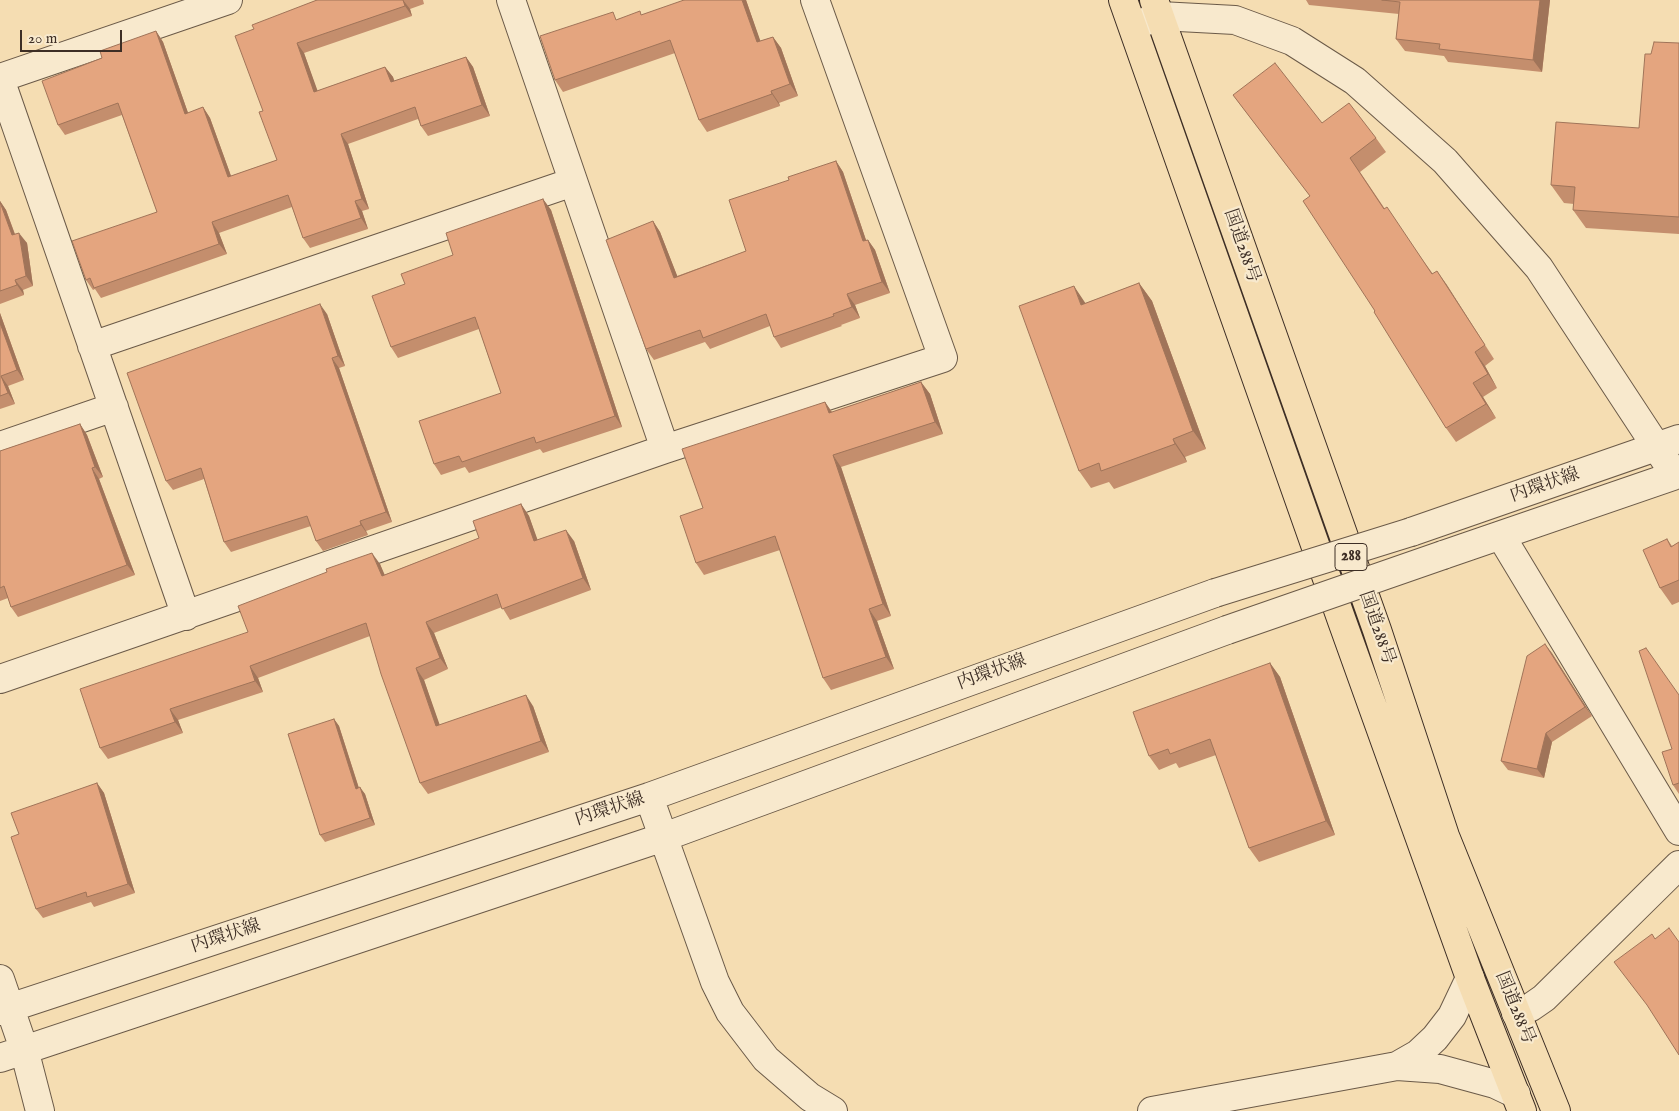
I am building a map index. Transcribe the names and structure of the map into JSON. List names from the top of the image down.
{
  "streets": {
    "highway": ["国道288号", "288"],
    "street": ["内環状線"]
  },
  "scale_bar": "20 m"
}
